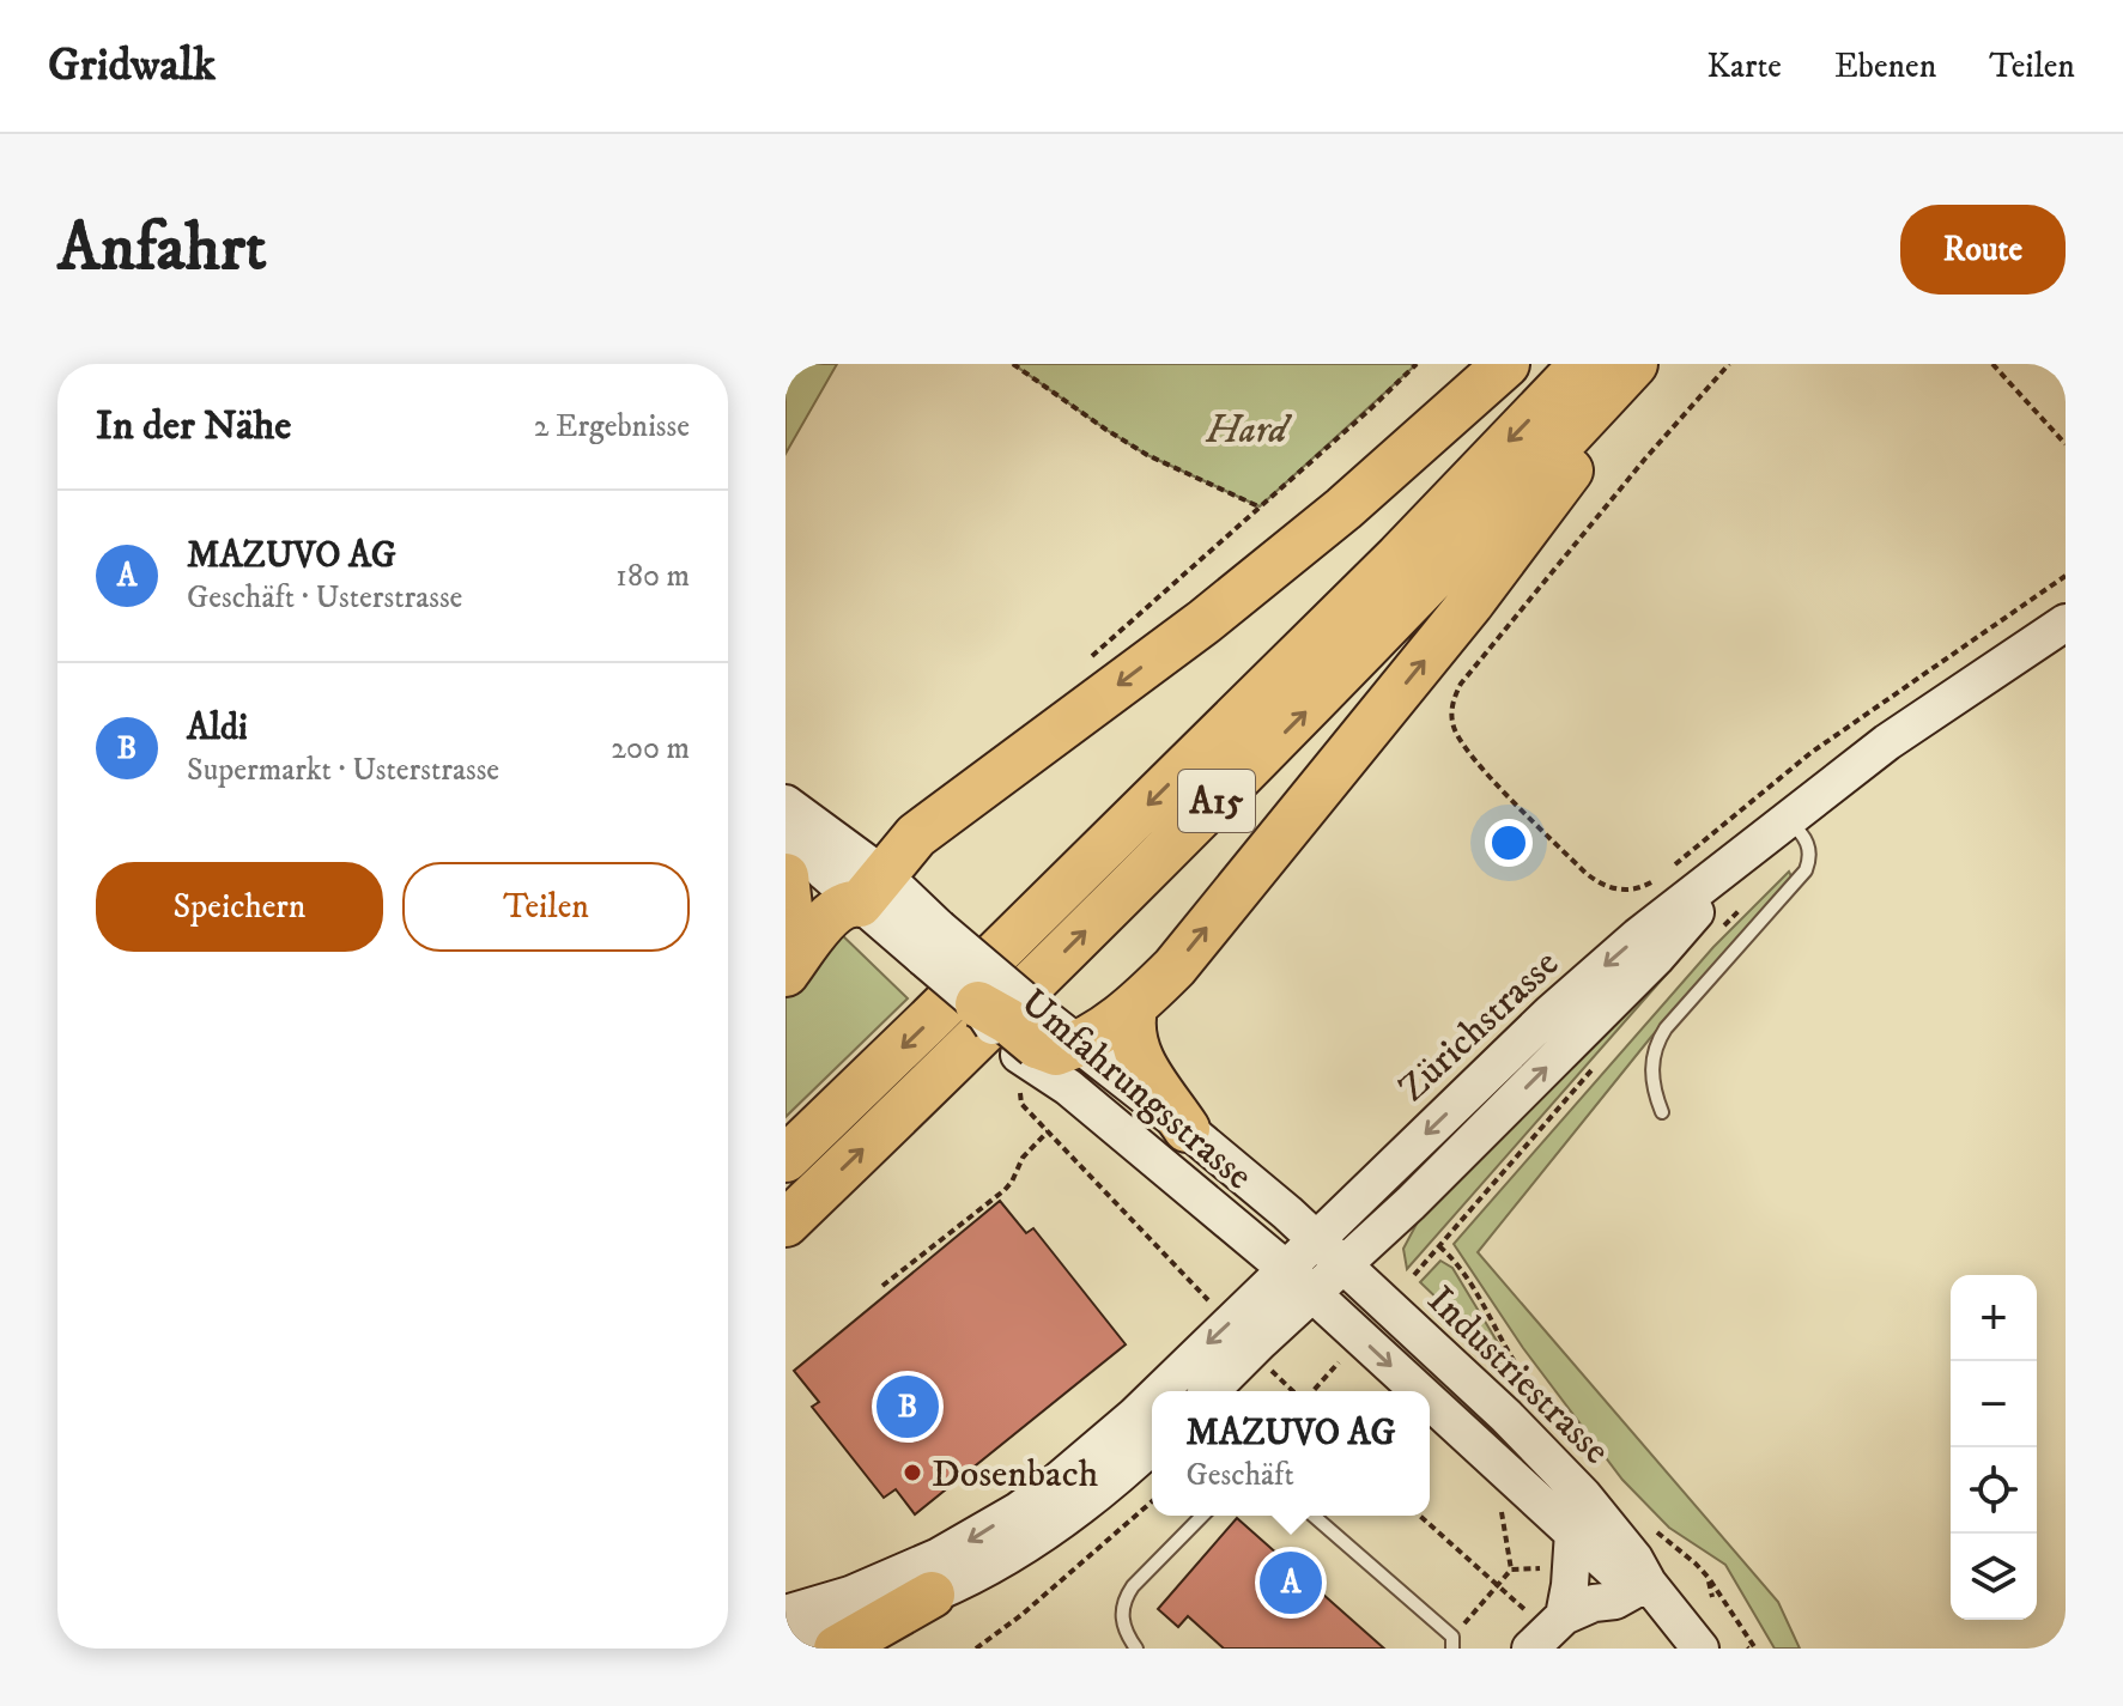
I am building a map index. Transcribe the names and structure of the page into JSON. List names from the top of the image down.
{
  "streets": {
    "highway": ["A15"],
    "main road": ["Zürichstrasse", "Umfahrungsstrasse", "Industriestrasse"]
  },
  "crossings": [
    ["Zürichstrasse", "Umfahrungsstrasse"],
    ["Zürichstrasse", "Industriestrasse"],
    ["Umfahrungsstrasse", "Industriestrasse"]
  ],
  "parks": ["Hard"],
  "places": ["Dosenbach"],
  "page": {
    "header": "Gridwalk",
    "nav": ["Karte", "Ebenen", "Teilen"],
    "buttons": [
      "Route",
      ["Speichern", "Teilen"]
    ],
    "title": "Anfahrt",
    "heading": ["In der Nähe", "2 Ergebnisse"],
    "list": [
      {
        "mark": "A",
        "name": "MAZUVO AG",
        "note": "Geschäft · Usterstrasse",
        "value": "180 m"
      },
      {
        "mark": "B",
        "name": "Aldi",
        "note": "Supermarkt · Usterstrasse",
        "value": "200 m"
      }
    ],
    "map_buttons": ["+", "−"],
    "pins": ["B", "A"],
    "popup": ["MAZUVO AG", "Geschäft"]
  }
}
